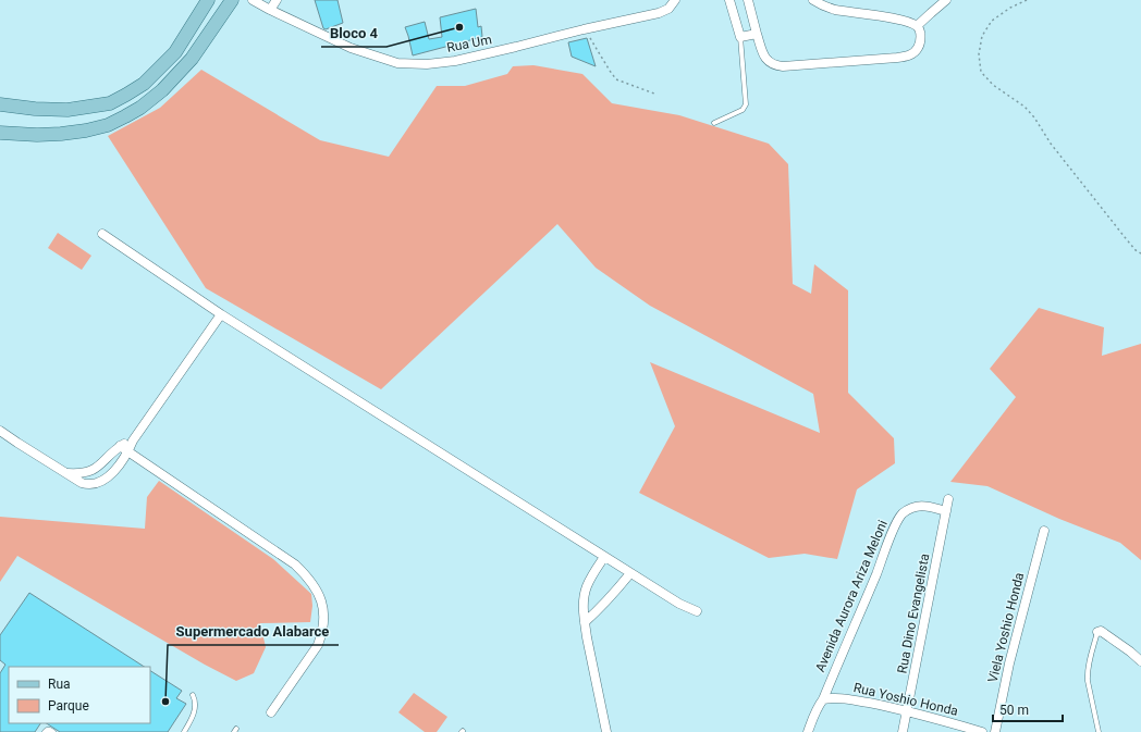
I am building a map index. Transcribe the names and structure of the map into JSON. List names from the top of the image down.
{
  "streets": {
    "street": [
      "Rua Um",
      "Avenida Aurora Ariza Meloni",
      "Rua Dino Evangelista",
      "Viela Yoshio Honda",
      "Rua Yoshio Honda"
    ]
  },
  "crossings": [
    ["Avenida Aurora Ariza Meloni", "Rua Dino Evangelista"],
    ["Avenida Aurora Ariza Meloni", "Rua Yoshio Honda"],
    ["Rua Dino Evangelista", "Rua Yoshio Honda"]
  ],
  "places": ["Bloco 4", "Supermercado Alabarce"],
  "legend": ["Rua", "Parque"],
  "scale_bar": "50 m"
}
